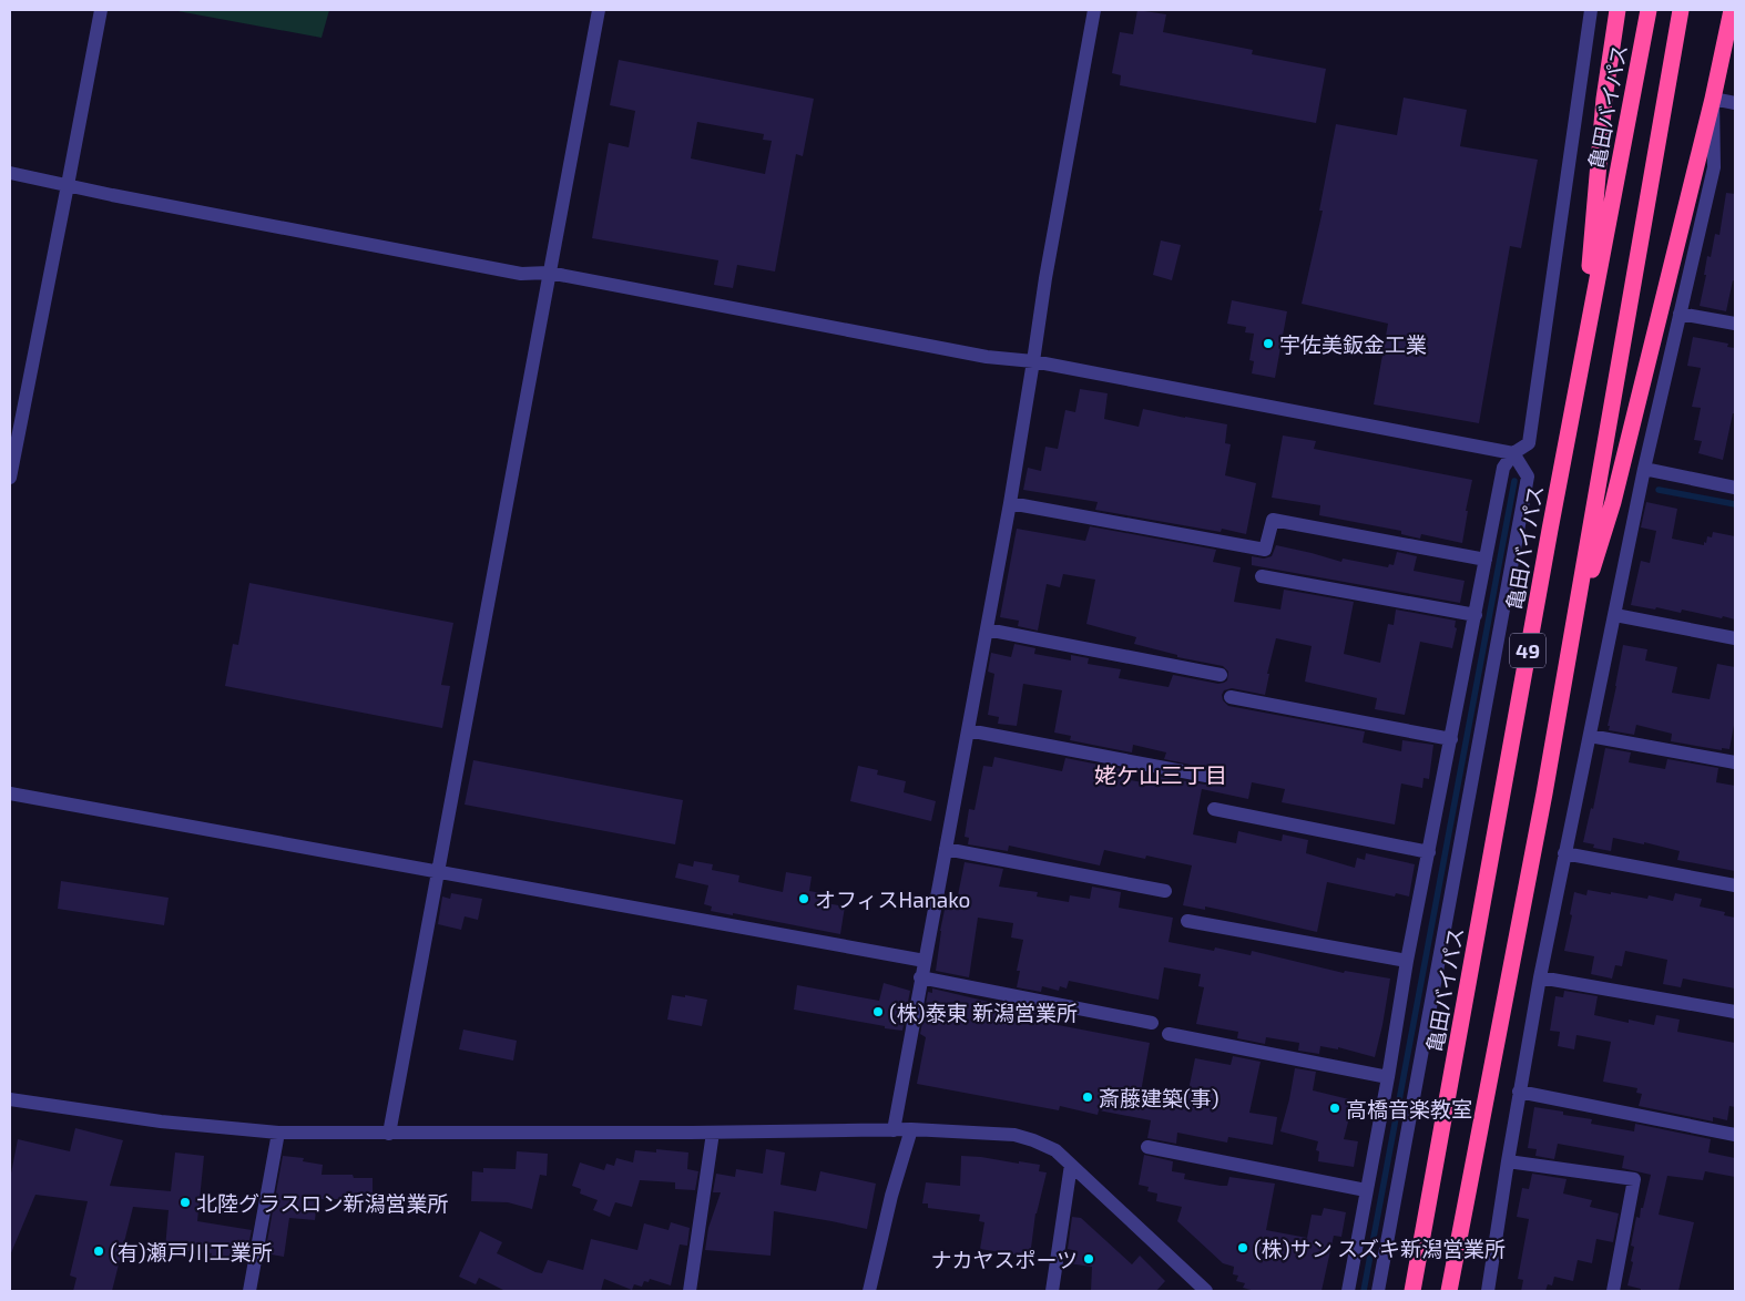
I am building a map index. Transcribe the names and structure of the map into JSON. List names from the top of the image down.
{
  "streets": {
    "highway": ["亀田バイパス", "49"]
  },
  "districts": ["姥ケ山三丁目"],
  "places": [
    "宇佐美鈑金工業",
    "オフィスHanako",
    "(株)泰東 新潟営業所",
    "斎藤建築(事)",
    "高橋音楽教室",
    "北陸グラスロン新潟営業所",
    "(株)サン スズキ新潟営業所",
    "(有)瀬戸川工業所",
    "ナカヤスポーツ"
  ]
}
